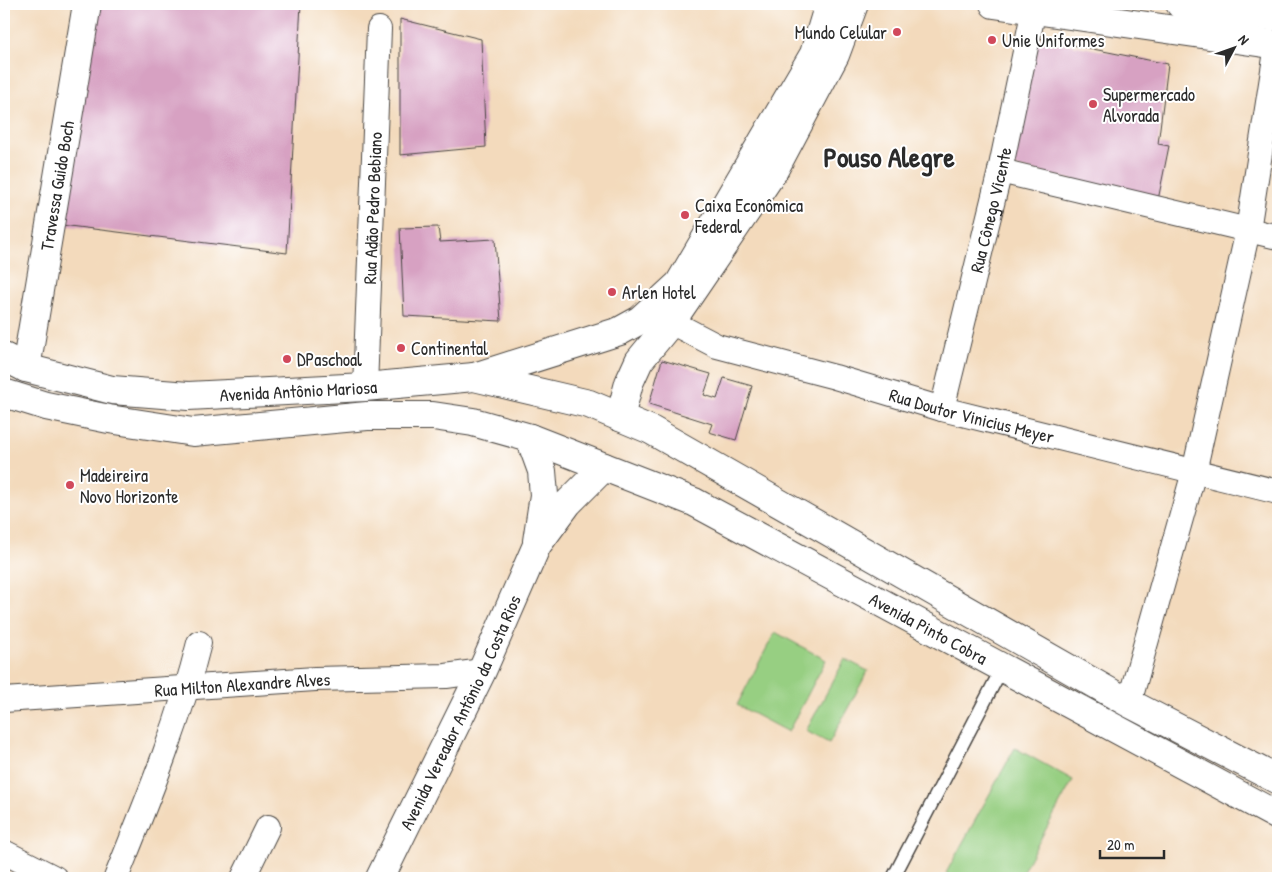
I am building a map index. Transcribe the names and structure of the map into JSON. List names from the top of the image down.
{
  "streets": {
    "main road": [
      "Travessa Guido Boch",
      "Avenida Antônio Mariosa",
      "Avenida Pinto Cobra",
      "Avenida Vereador Antônio da Costa Rios"
    ],
    "street": [
      "Rua Adão Pedro Bebiano",
      "Rua Cônego Vicente",
      "Rua Doutor Vinicius Meyer",
      "Rua Milton Alexandre Alves"
    ]
  },
  "crossings": [
    ["Travessa Guido Boch", "Avenida Antônio Mariosa"],
    ["Rua Adão Pedro Bebiano", "Avenida Antônio Mariosa"],
    ["Rua Cônego Vicente", "Rua Doutor Vinicius Meyer"],
    ["Avenida Antônio Mariosa", "Avenida Pinto Cobra"],
    ["Avenida Antônio Mariosa", "Avenida Vereador Antônio da Costa Rios"],
    ["Avenida Pinto Cobra", "Avenida Vereador Antônio da Costa Rios"],
    ["Rua Milton Alexandre Alves", "Avenida Vereador Antônio da Costa Rios"]
  ],
  "districts": ["Pouso Alegre"],
  "places": [
    "Mundo Celular",
    "Unie Uniformes",
    "Supermercado Alvorada",
    "Caixa Econômica Federal",
    "Arlen Hotel",
    "Continental",
    "DPaschoal",
    "Madeireira Novo Horizonte"
  ],
  "scale_bar": "20 m",
  "north": "top right"
}
